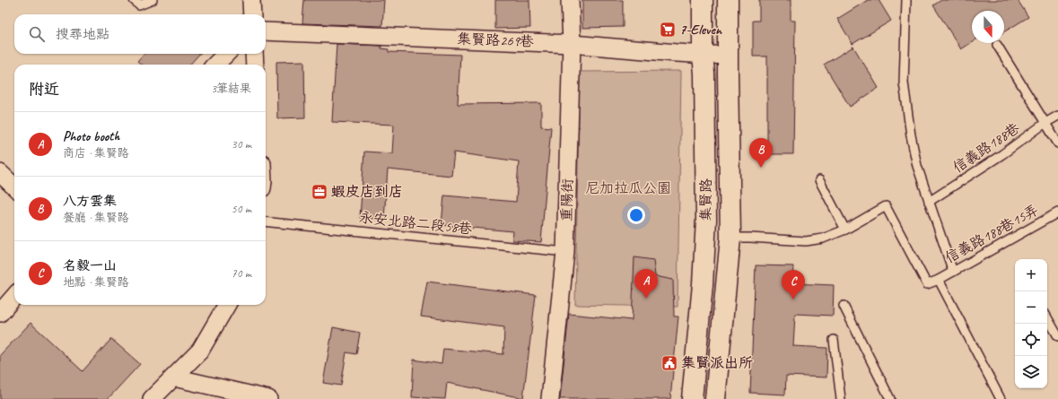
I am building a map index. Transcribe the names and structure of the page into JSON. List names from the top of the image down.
{
  "streets": {
    "main road": ["集賢路"],
    "street": ["集賢路269巷", "重陽街"],
    "lane": ["信義路188巷", "永安北路二段58巷", "信義路188巷15弄"]
  },
  "crossings": [
    ["集賢路269巷", "重陽街"],
    ["集賢路269巷", "集賢路"],
    ["重陽街", "永安北路二段58巷"]
  ],
  "parks": ["尼加拉瓜公園"],
  "places": {
    "supermarket": ["7-Eleven"],
    "office": ["蝦皮店到店"],
    "public building": ["集賢派出所"]
  },
  "north": "bottom",
  "page": {
    "search": "搜尋地點",
    "heading": ["附近", "3筆結果"],
    "list": [
      {
        "mark": "A",
        "name": "Photo booth",
        "note": "商店 · 集賢路",
        "value": "30 m"
      },
      {
        "mark": "B",
        "name": "八方雲集",
        "note": "餐廳 · 集賢路",
        "value": "50 m"
      },
      {
        "mark": "C",
        "name": "名毅一山",
        "note": "地點 · 集賢路",
        "value": "70 m"
      }
    ],
    "pins": ["B", "A", "C"],
    "map_buttons": ["+", "−"]
  }
}
